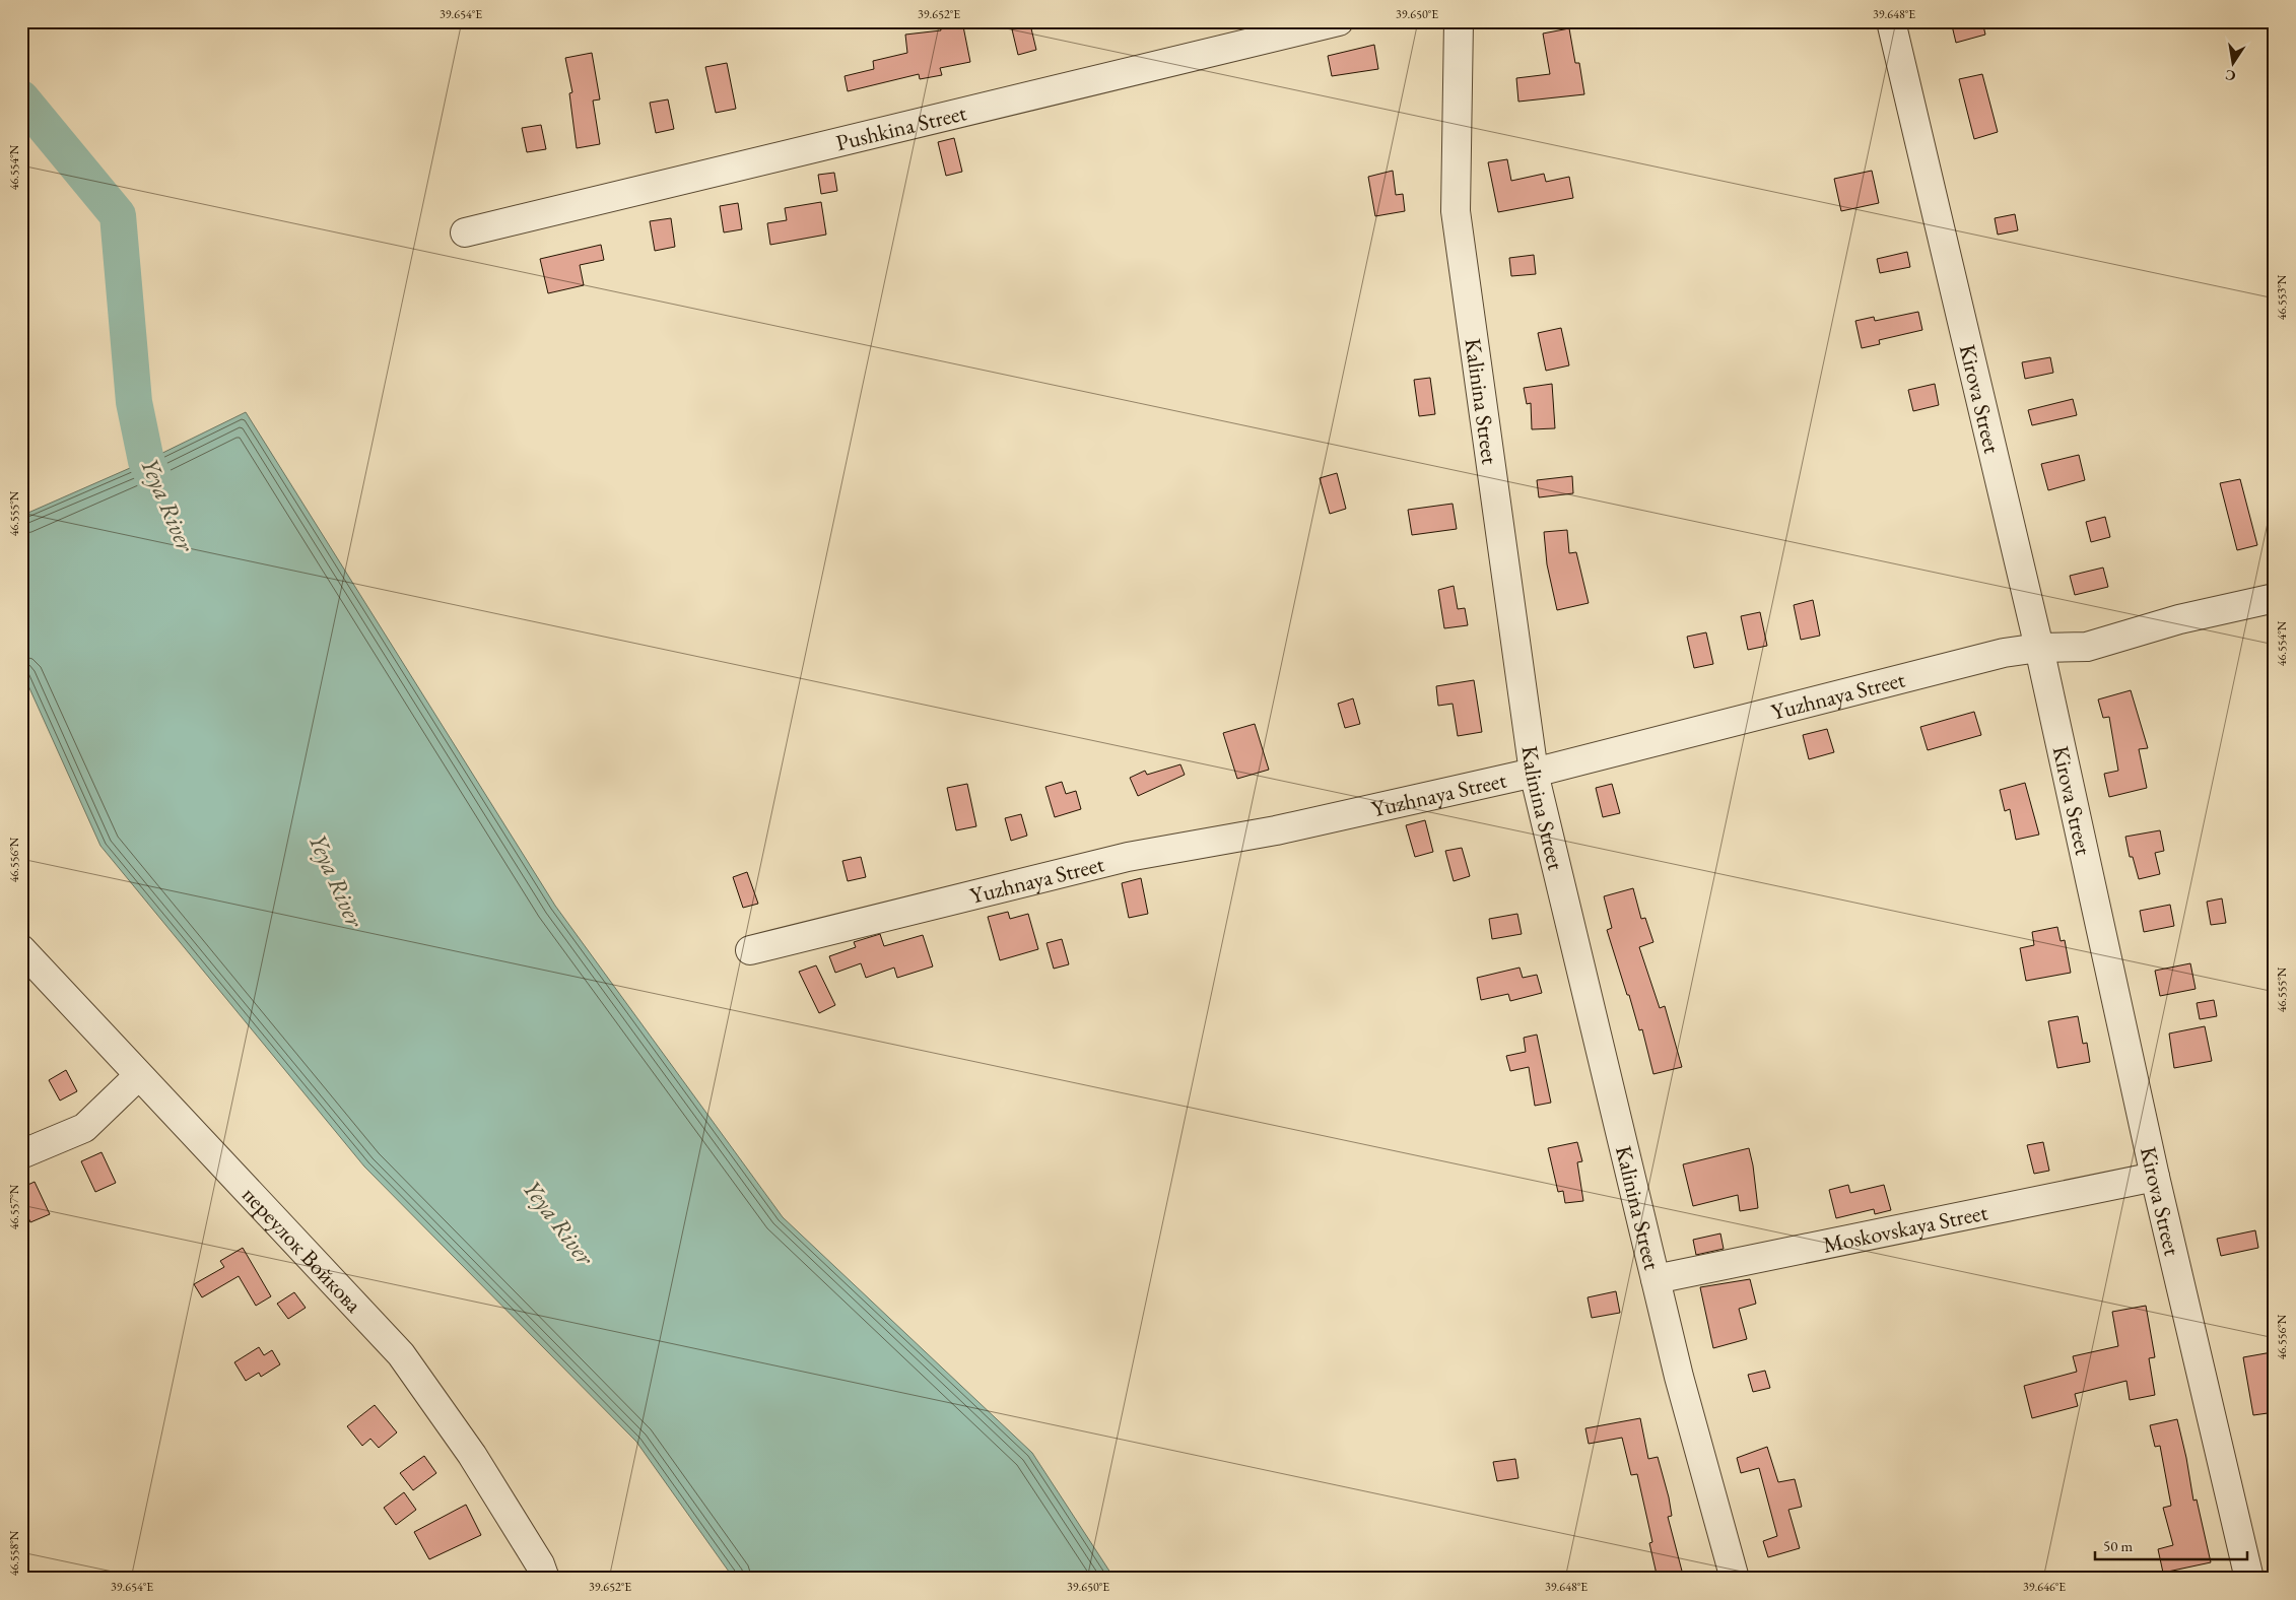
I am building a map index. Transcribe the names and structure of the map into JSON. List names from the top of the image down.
{
  "streets": {
    "street": [
      "Pushkina Street",
      "Kirova Street",
      "Kalinina Street",
      "Yuzhnaya Street",
      "Moskovskaya Street",
      "переулок Войкова"
    ]
  },
  "crossings": [
    ["Kirova Street", "Yuzhnaya Street"],
    ["Kirova Street", "Moskovskaya Street"],
    ["Kalinina Street", "Yuzhnaya Street"],
    ["Kalinina Street", "Moskovskaya Street"]
  ],
  "water": ["Yeya River"],
  "scale_bar": "50 m",
  "north": "bottom",
  "coordinates": [
    "39.654°E",
    "39.652°E",
    "39.650°E",
    "39.648°E",
    "46.554°N",
    "46.553°N",
    "46.555°N",
    "46.556°N",
    "46.557°N",
    "46.558°N",
    "39.646°E"
  ]
}
